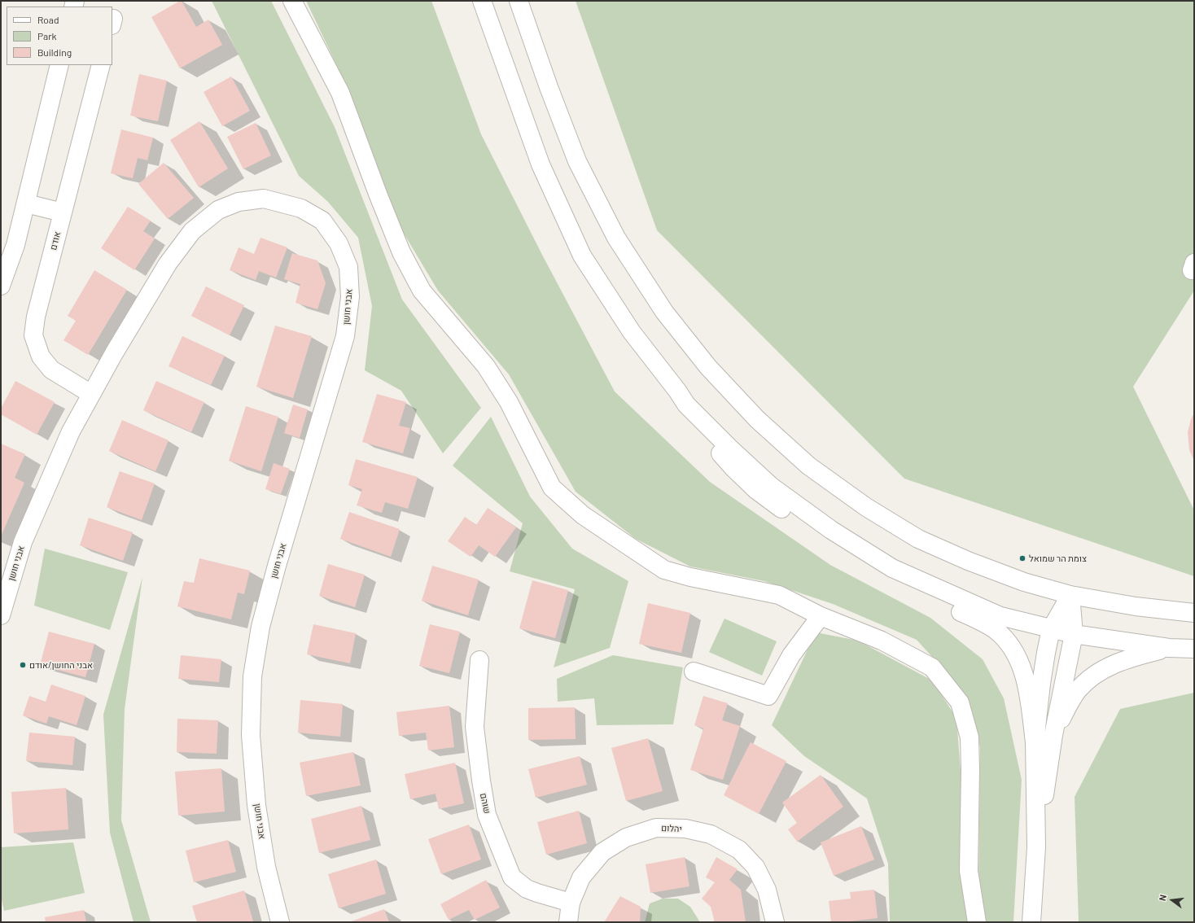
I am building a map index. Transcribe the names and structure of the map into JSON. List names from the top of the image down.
{
  "streets": {
    "main road": [
      "אודם",
      "אבני חושן",
      "שוהם",
      "יהלום"
    ]
  },
  "crossings": [
    ["אודם", "אבני חושן"],
    ["שוהם", "יהלום"]
  ],
  "places": ["צומת הר שמואל", "אבני החושן/אודם"],
  "legend": ["Road", "Park", "Building"],
  "north": "left"
}
